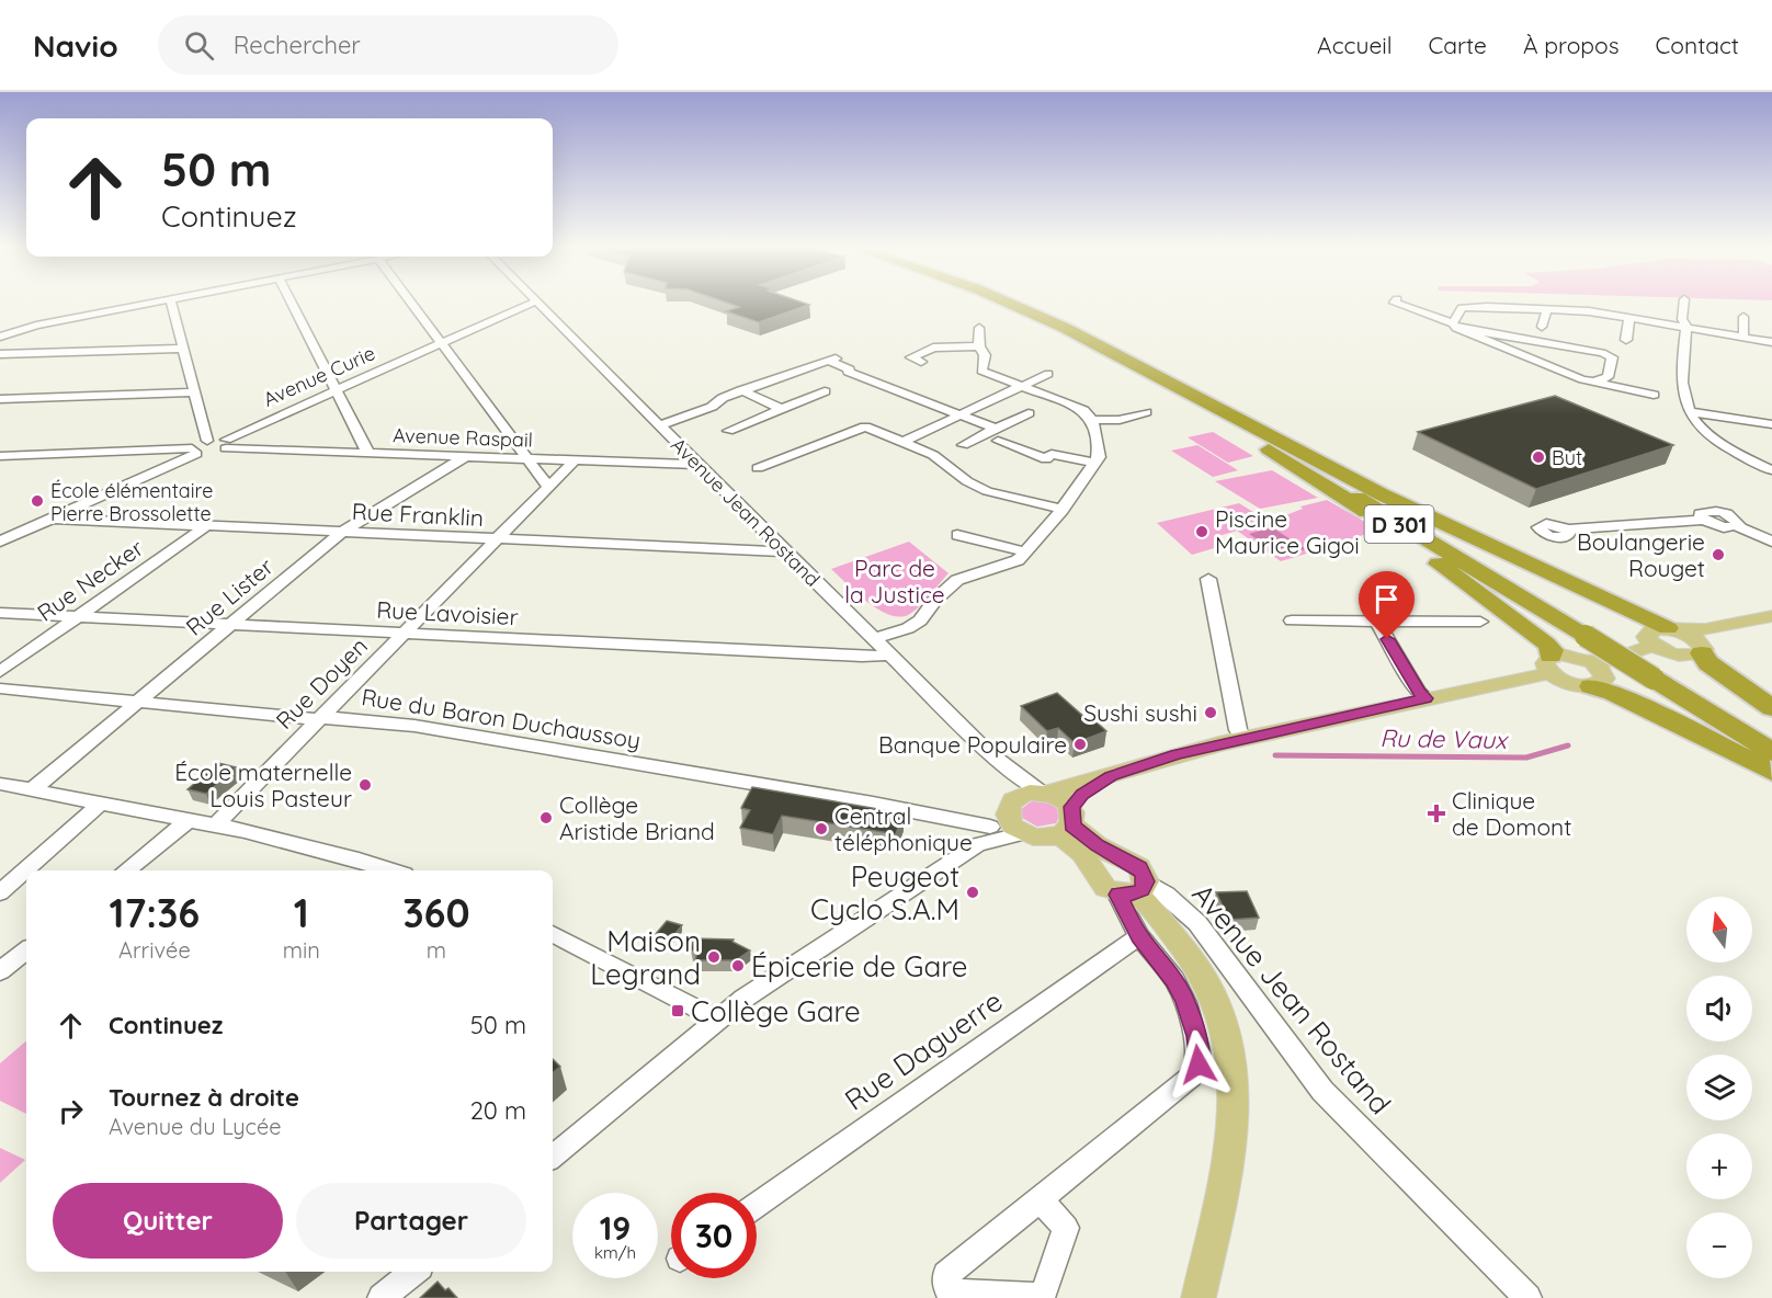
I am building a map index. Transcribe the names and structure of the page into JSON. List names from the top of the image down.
{
  "streets": {
    "highway": ["D 301"],
    "street": [
      "Avenue Curie",
      "Avenue Raspail",
      "Avenue Jean Rostand",
      "Rue Franklin",
      "Rue Necker",
      "Rue Lister",
      "Rue Lavoisier",
      "Rue Doyen",
      "Rue du Baron Duchaussoy",
      "Rue Daguerre"
    ]
  },
  "crossings": [
    ["Avenue Curie", "Avenue Raspail"],
    ["Avenue Raspail", "Avenue Jean Rostand"],
    ["Avenue Raspail", "Rue Lister"],
    ["Avenue Raspail", "Rue Doyen"],
    ["Avenue Jean Rostand", "Rue Franklin"],
    ["Avenue Jean Rostand", "Rue Lavoisier"],
    ["Avenue Jean Rostand", "Rue du Baron Duchaussoy"],
    ["Rue Franklin", "Rue Necker"],
    ["Rue Franklin", "Rue Lister"],
    ["Rue Franklin", "Rue Doyen"],
    ["Rue Necker", "Rue Lavoisier"],
    ["Rue Lister", "Rue Lavoisier"],
    ["Rue Lister", "Rue du Baron Duchaussoy"],
    ["Rue Lavoisier", "Rue Doyen"],
    ["Rue Doyen", "Rue du Baron Duchaussoy"]
  ],
  "water": ["Ru de Vaux"],
  "parks": ["Parc de la Justice"],
  "places": {
    "other": [
      "But",
      "École élémentaire Pierre Brossolette",
      "Piscine Maurice Gigoi",
      "Boulangerie Rouget",
      "Sushi sushi",
      "Banque Populaire",
      "École maternelle Louis Pasteur",
      "Collège Aristide Briand",
      "Central téléphonique",
      "Peugeot Cyclo S.A.M",
      "Maison Legrand",
      "Épicerie de Gare"
    ],
    "health": ["Clinique de Domont"],
    "transit": ["Collège Gare"]
  },
  "north": "top",
  "page": {
    "header": "Navio",
    "search": "Rechercher",
    "nav": [
      "Accueil",
      "Carte",
      "À propos",
      "Contact"
    ],
    "turn": ["50 m", "Continuez"],
    "eta": [
      "17:36",
      "Arrivée",
      "1",
      "min",
      "360",
      "m"
    ],
    "map_buttons": ["+", "−"],
    "list": [
      {
        "name": "Continuez",
        "value": "50 m"
      },
      {
        "name": "Tournez à droite",
        "note": "Avenue du Lycée",
        "value": "20 m"
      }
    ],
    "buttons": ["Quitter", "Partager"],
    "speed": "19 km/h",
    "limit": "30"
  }
}
